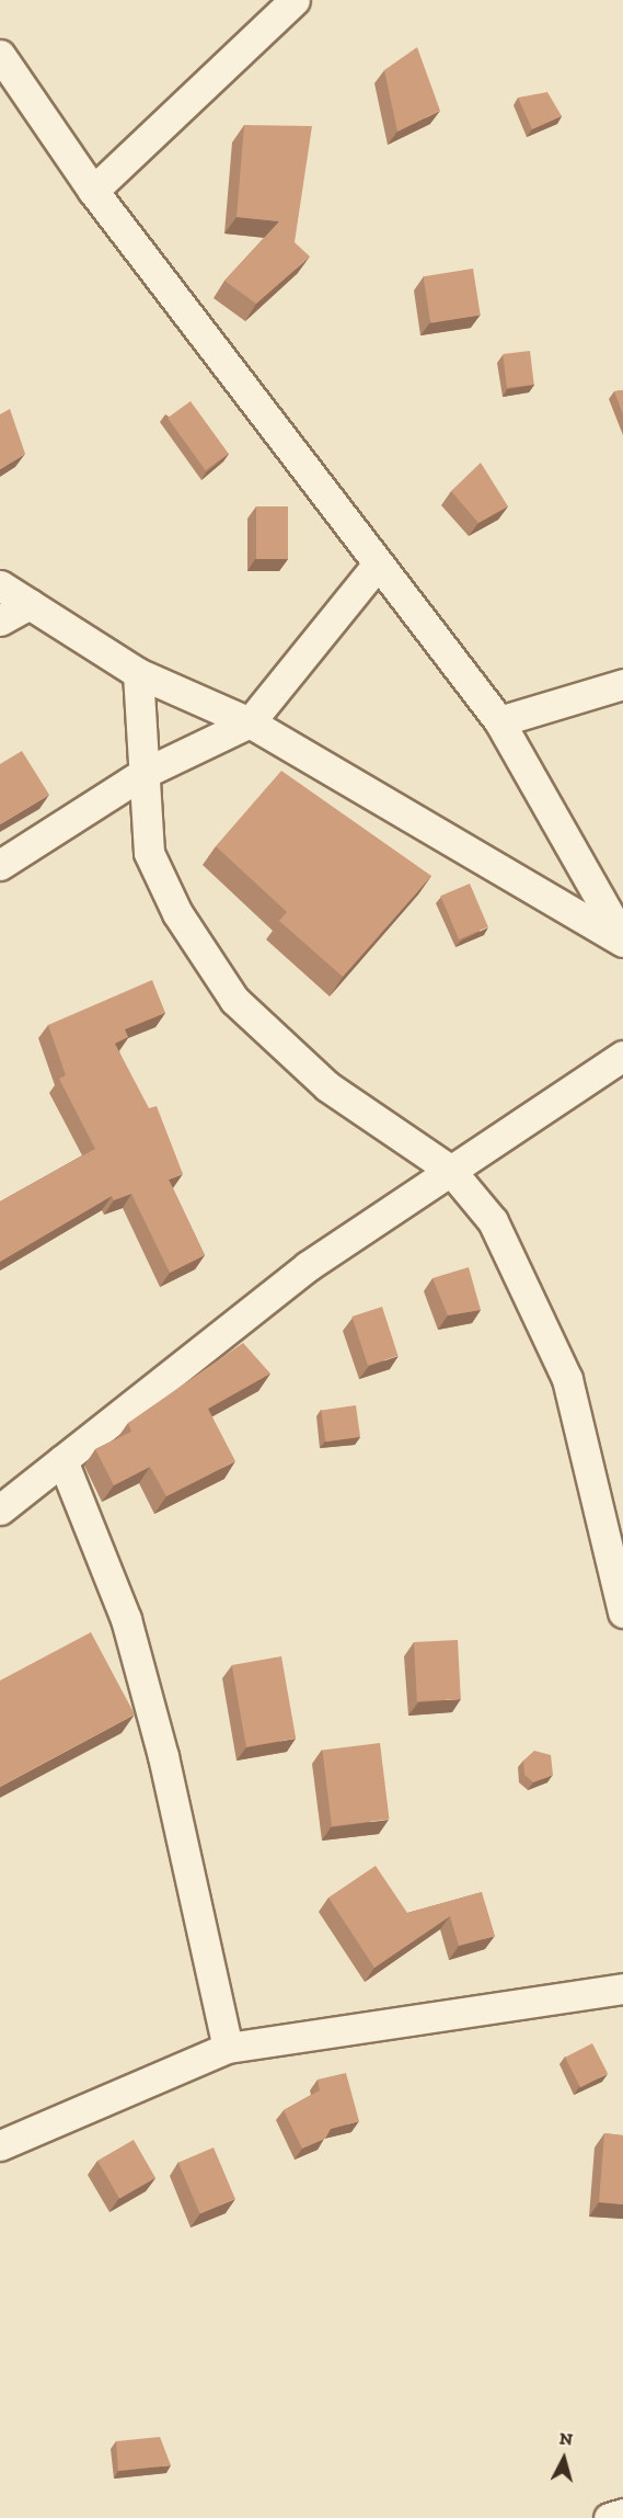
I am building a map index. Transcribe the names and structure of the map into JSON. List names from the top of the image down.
{
  "north": "top"
}
